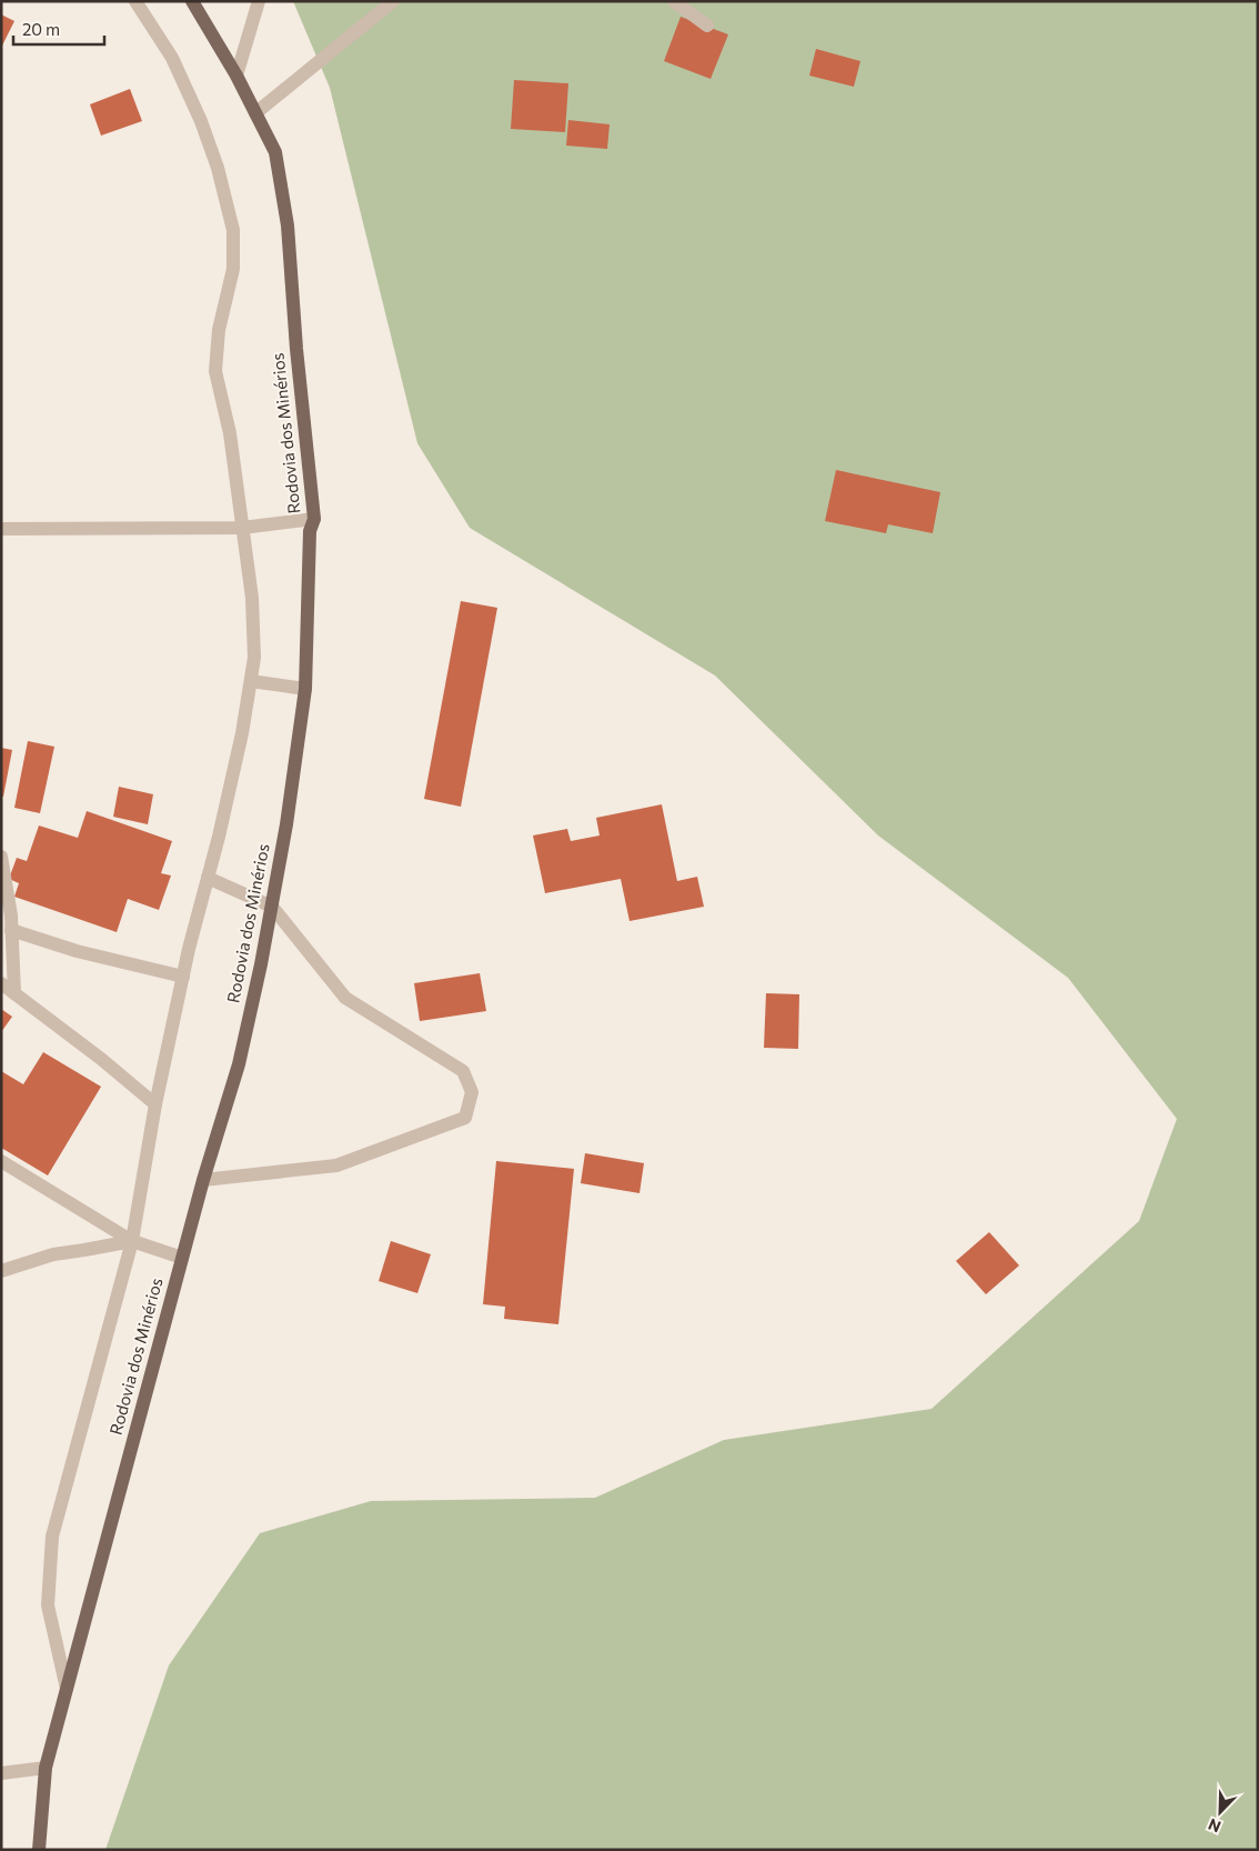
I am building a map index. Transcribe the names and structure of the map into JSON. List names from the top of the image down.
{
  "streets": {
    "main road": ["Rodovia dos Minérios"]
  },
  "scale_bar": "20 m",
  "north": "bottom left"
}
